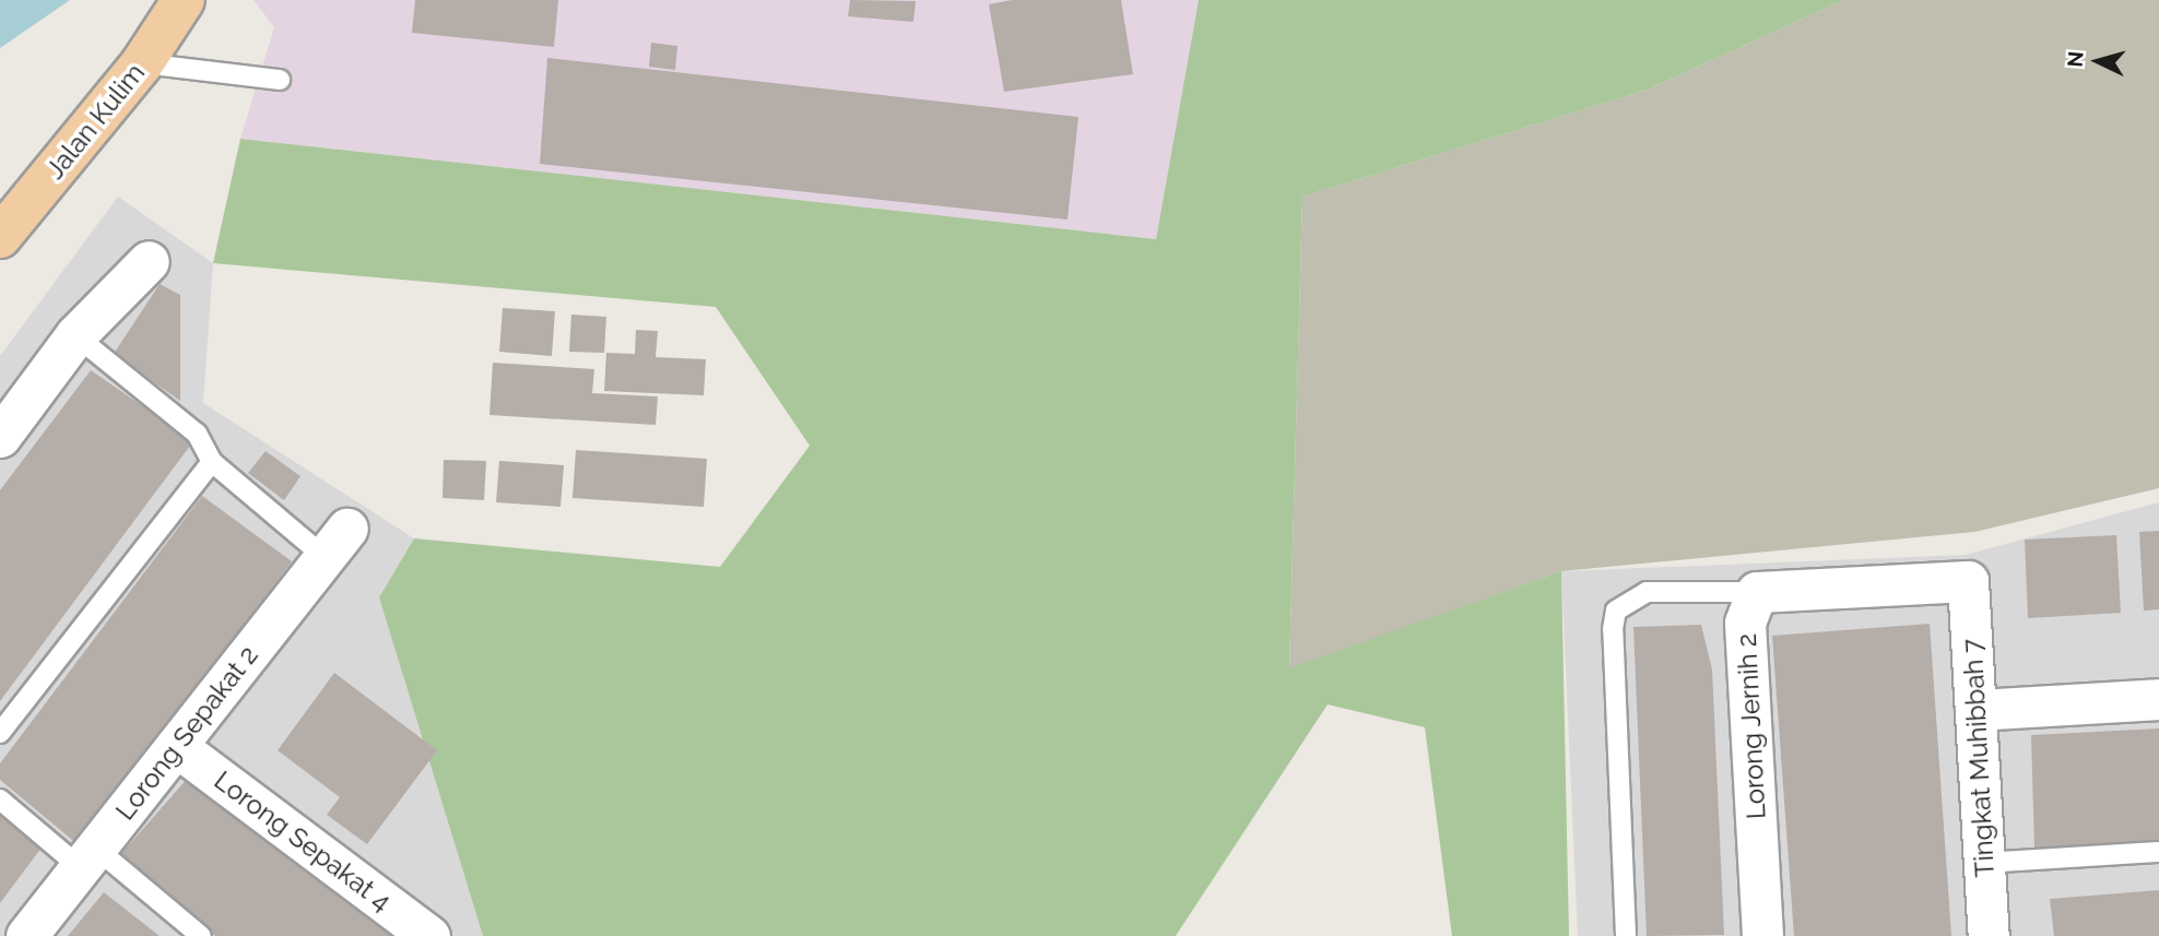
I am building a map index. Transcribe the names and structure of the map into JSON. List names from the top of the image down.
{
  "streets": {
    "main road": ["Jalan Kulim"],
    "street": [
      "Lorong Jernih 2",
      "Lorong Sepakat 2",
      "Tingkat Muhibbah 7",
      "Lorong Sepakat 4"
    ]
  },
  "crossings": [
    ["Lorong Jernih 2", "Tingkat Muhibbah 7"],
    ["Lorong Sepakat 2", "Lorong Sepakat 4"]
  ],
  "north": "left"
}
